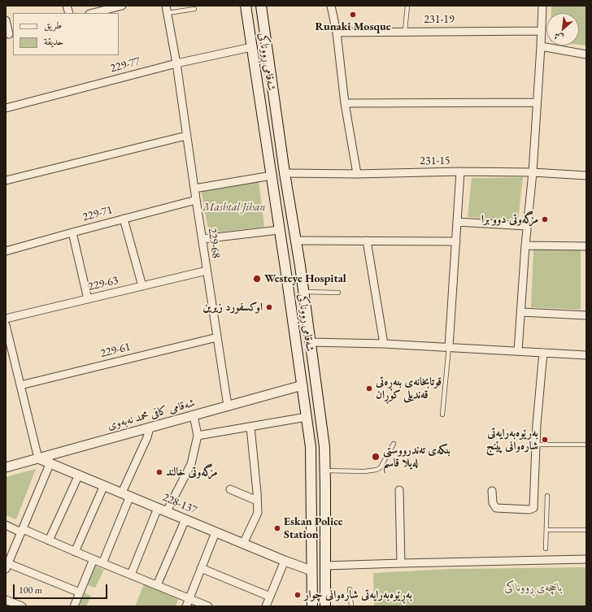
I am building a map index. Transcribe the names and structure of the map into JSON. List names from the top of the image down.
{
  "streets": {
    "main road": ["شەقامی ڕووناکی"],
    "street": [
      "231-19",
      "229-77",
      "231-15",
      "229-71",
      "229-68",
      "229-63",
      "229-61",
      "شەقامی کافی محمد نەبەوی",
      "228-137"
    ]
  },
  "crossings": [
    ["شەقامی ڕووناکی", "229-77"],
    ["شەقامی ڕووناکی", "231-15"],
    ["شەقامی ڕووناکی", "شەقامی کافی محمد نەبەوی"],
    ["شەقامی ڕووناکی", "228-137"],
    ["229-77", "229-68"],
    ["229-71", "229-68"],
    ["229-68", "229-63"],
    ["229-68", "229-61"],
    ["229-68", "شەقامی کافی محمد نەبەوی"],
    ["شەقامی کافی محمد نەبەوی", "228-137"]
  ],
  "parks": ["Mashtal Jihan", "باخچەی ڕووناکی"],
  "places": [
    "Runaki Mosque",
    "مزگەوتی دوو برا",
    "Westeye Hospital",
    "اوكسفورد زيرين",
    "قوتابخانەی بنەڕەتی قەندیلی کوڕان",
    "بەڕێوەبەرایەتی شارەوانی پێنج",
    "بنکەی تەندرووستی لەیلا قاسم",
    "مزگەوتی خالند",
    "Eskan Police Station",
    "بەڕێوەبەرایەتی شارەوانی چوار"
  ],
  "legend": ["طريق", "حديقة"],
  "scale_bar": "100 m",
  "north": "bottom left"
}
